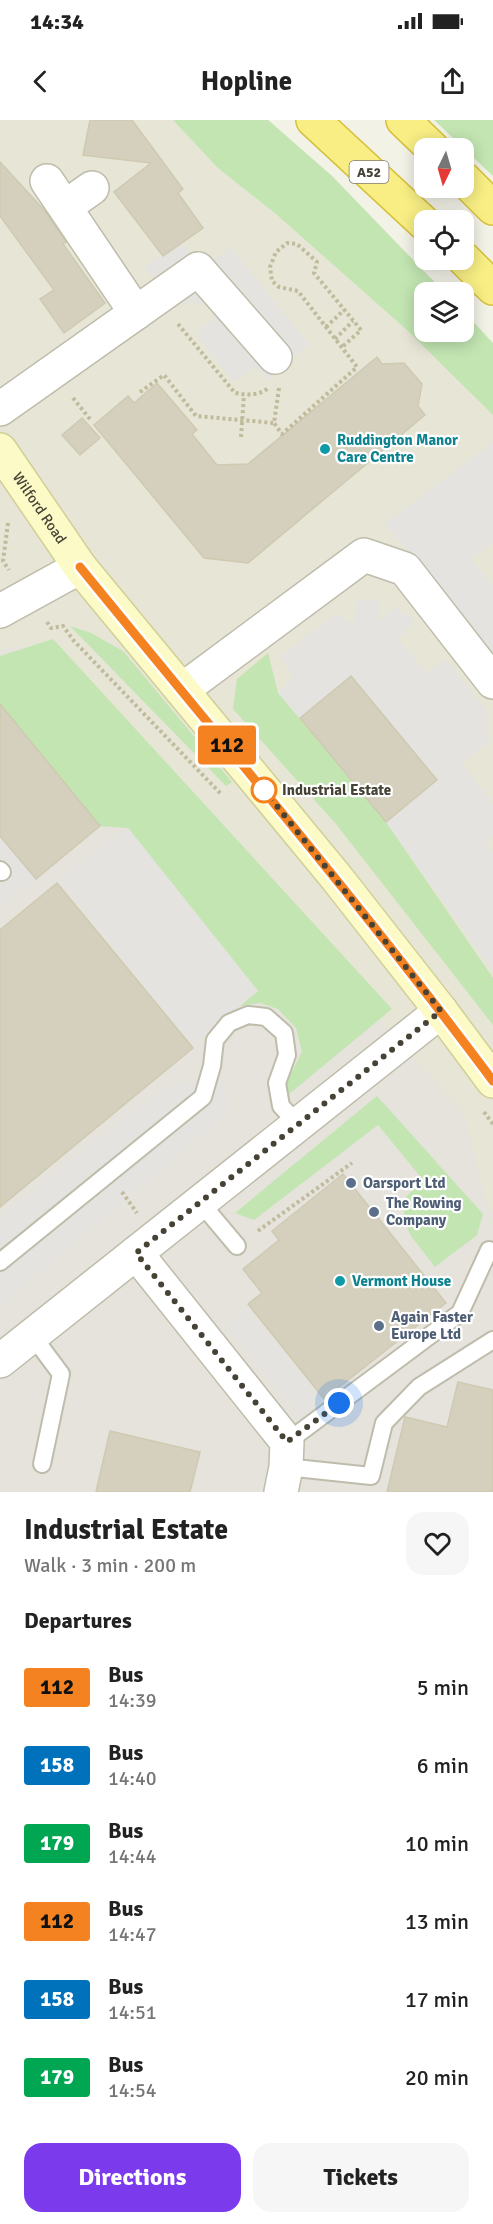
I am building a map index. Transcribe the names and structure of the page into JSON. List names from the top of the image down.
{
  "streets": {
    "highway": ["A52"],
    "main road": ["Wilford Road"]
  },
  "places": [
    "Ruddington Manor Care Centre",
    "Industrial Estate",
    "Oarsport Ltd",
    "The Rowing Company",
    "Vermont House",
    "Again Faster Europe Ltd"
  ],
  "lines": ["bus line 112"],
  "north": "bottom",
  "page": {
    "status": "14:34",
    "header": "Hopline",
    "on_map": "112",
    "heading": [
      ["Industrial Estate", "Walk · 3 min · 200 m"],
      "Departures"
    ],
    "list": [
      {
        "mark": "112",
        "name": "Bus",
        "note": "14:39",
        "value": "5 min"
      },
      {
        "mark": "158",
        "name": "Bus",
        "note": "14:40",
        "value": "6 min"
      },
      {
        "mark": "179",
        "name": "Bus",
        "note": "14:44",
        "value": "10 min"
      },
      {
        "mark": "112",
        "name": "Bus",
        "note": "14:47",
        "value": "13 min"
      },
      {
        "mark": "158",
        "name": "Bus",
        "note": "14:51",
        "value": "17 min"
      },
      {
        "mark": "179",
        "name": "Bus",
        "note": "14:54",
        "value": "20 min"
      }
    ],
    "buttons": ["Directions", "Tickets"]
  }
}
